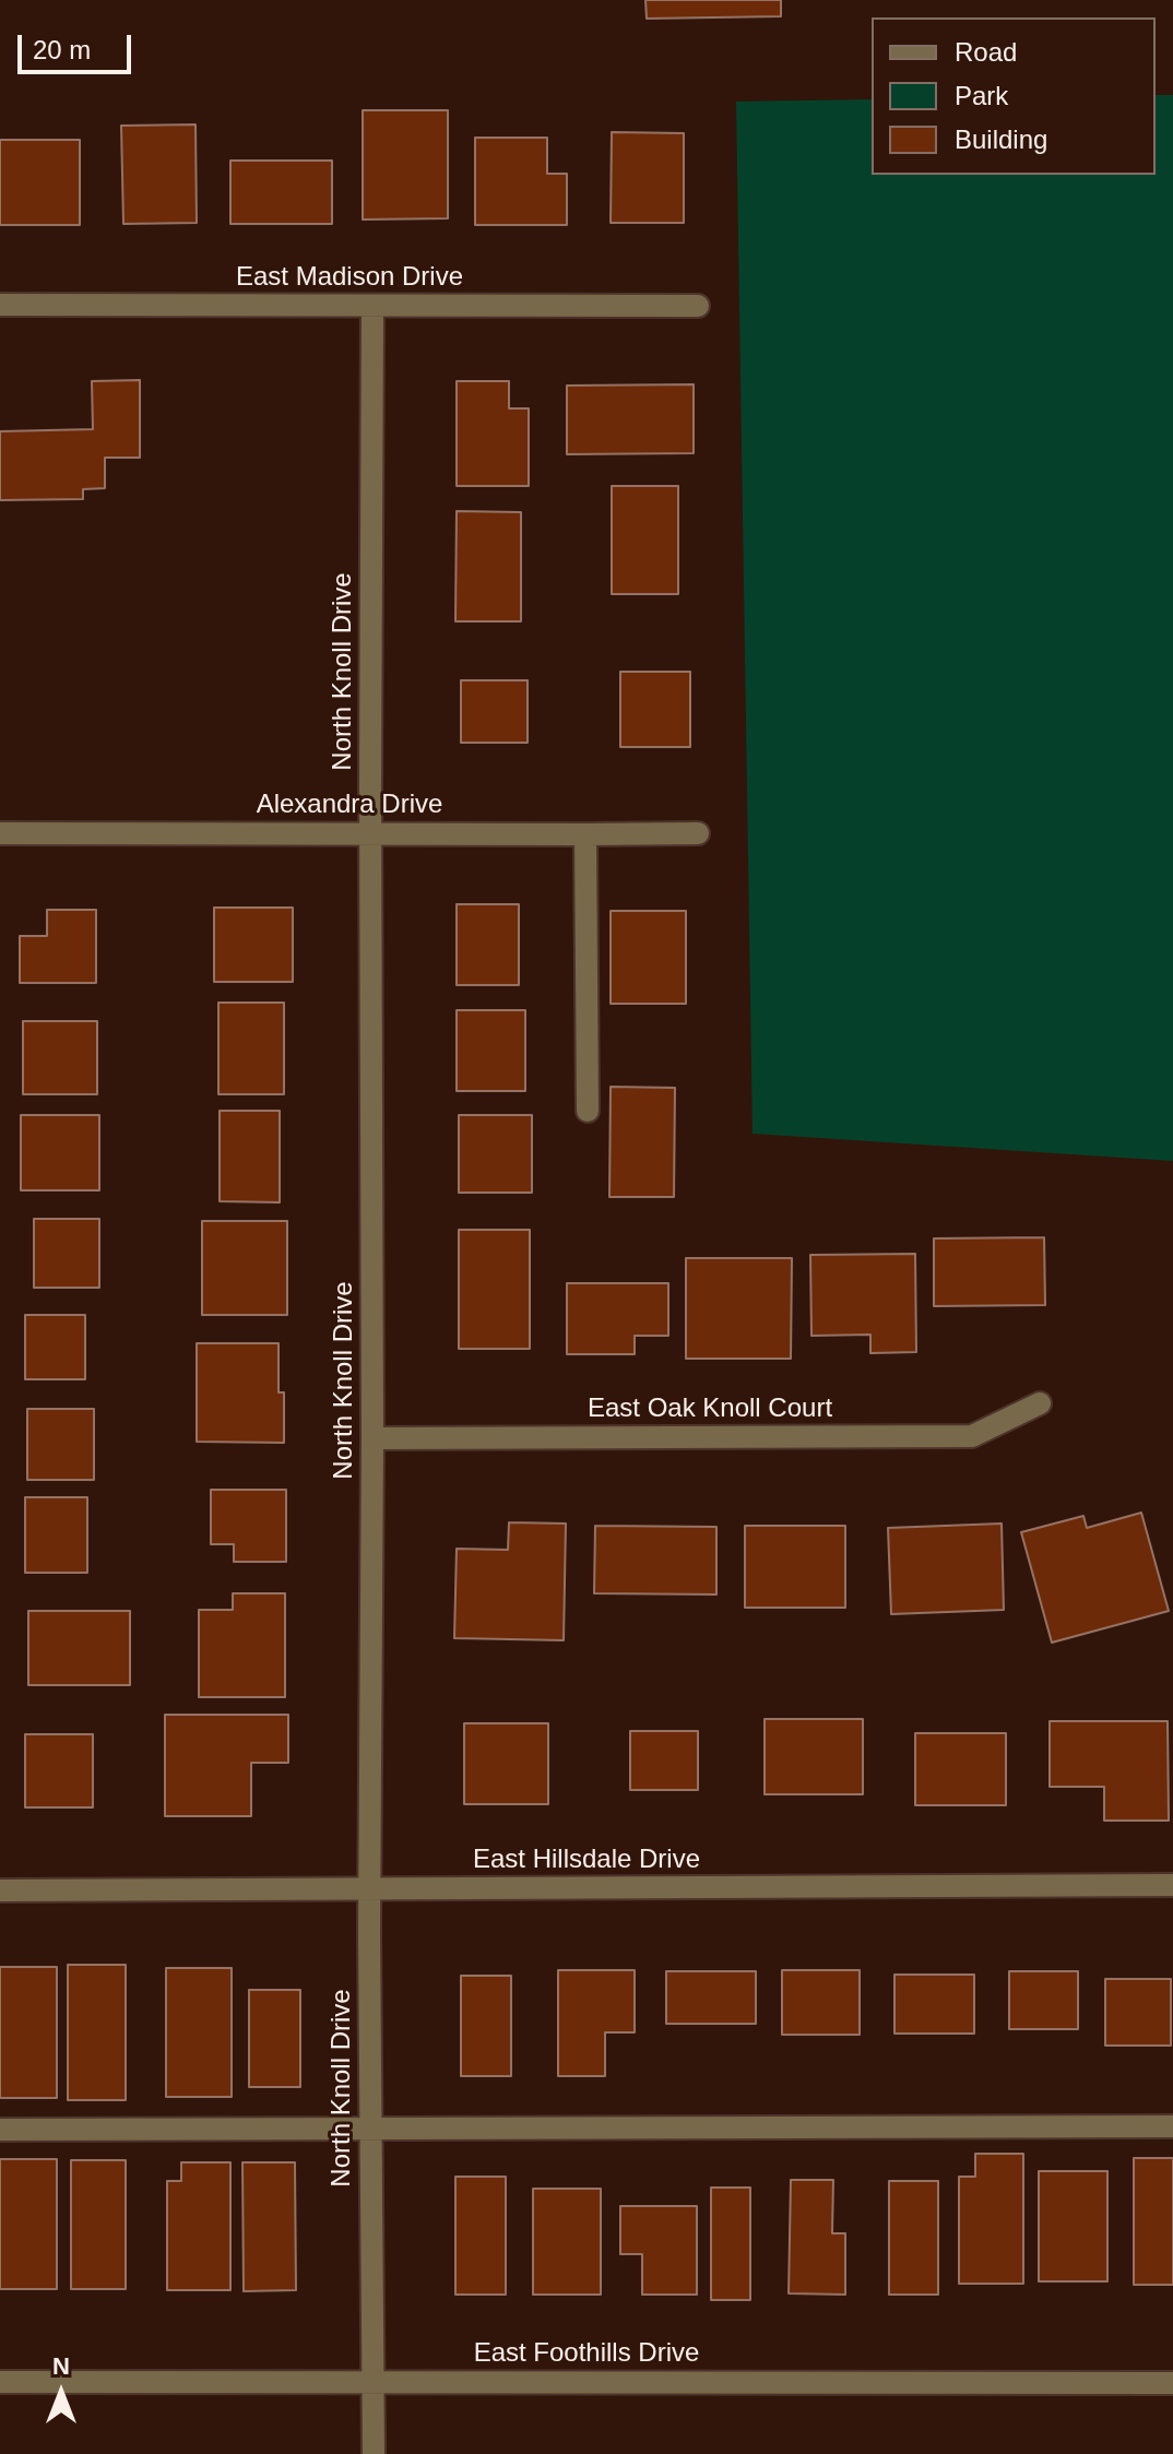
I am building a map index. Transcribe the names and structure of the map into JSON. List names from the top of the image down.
{
  "streets": {
    "street": [
      "East Madison Drive",
      "North Knoll Drive",
      "Alexandra Drive",
      "East Oak Knoll Court",
      "East Hillsdale Drive",
      "East Foothills Drive"
    ]
  },
  "crossings": [
    ["East Madison Drive", "North Knoll Drive"],
    ["North Knoll Drive", "Alexandra Drive"],
    ["North Knoll Drive", "East Oak Knoll Court"],
    ["North Knoll Drive", "East Hillsdale Drive"],
    ["North Knoll Drive", "East Foothills Drive"]
  ],
  "legend": ["Road", "Park", "Building"],
  "scale_bar": "20 m",
  "north": "top"
}
